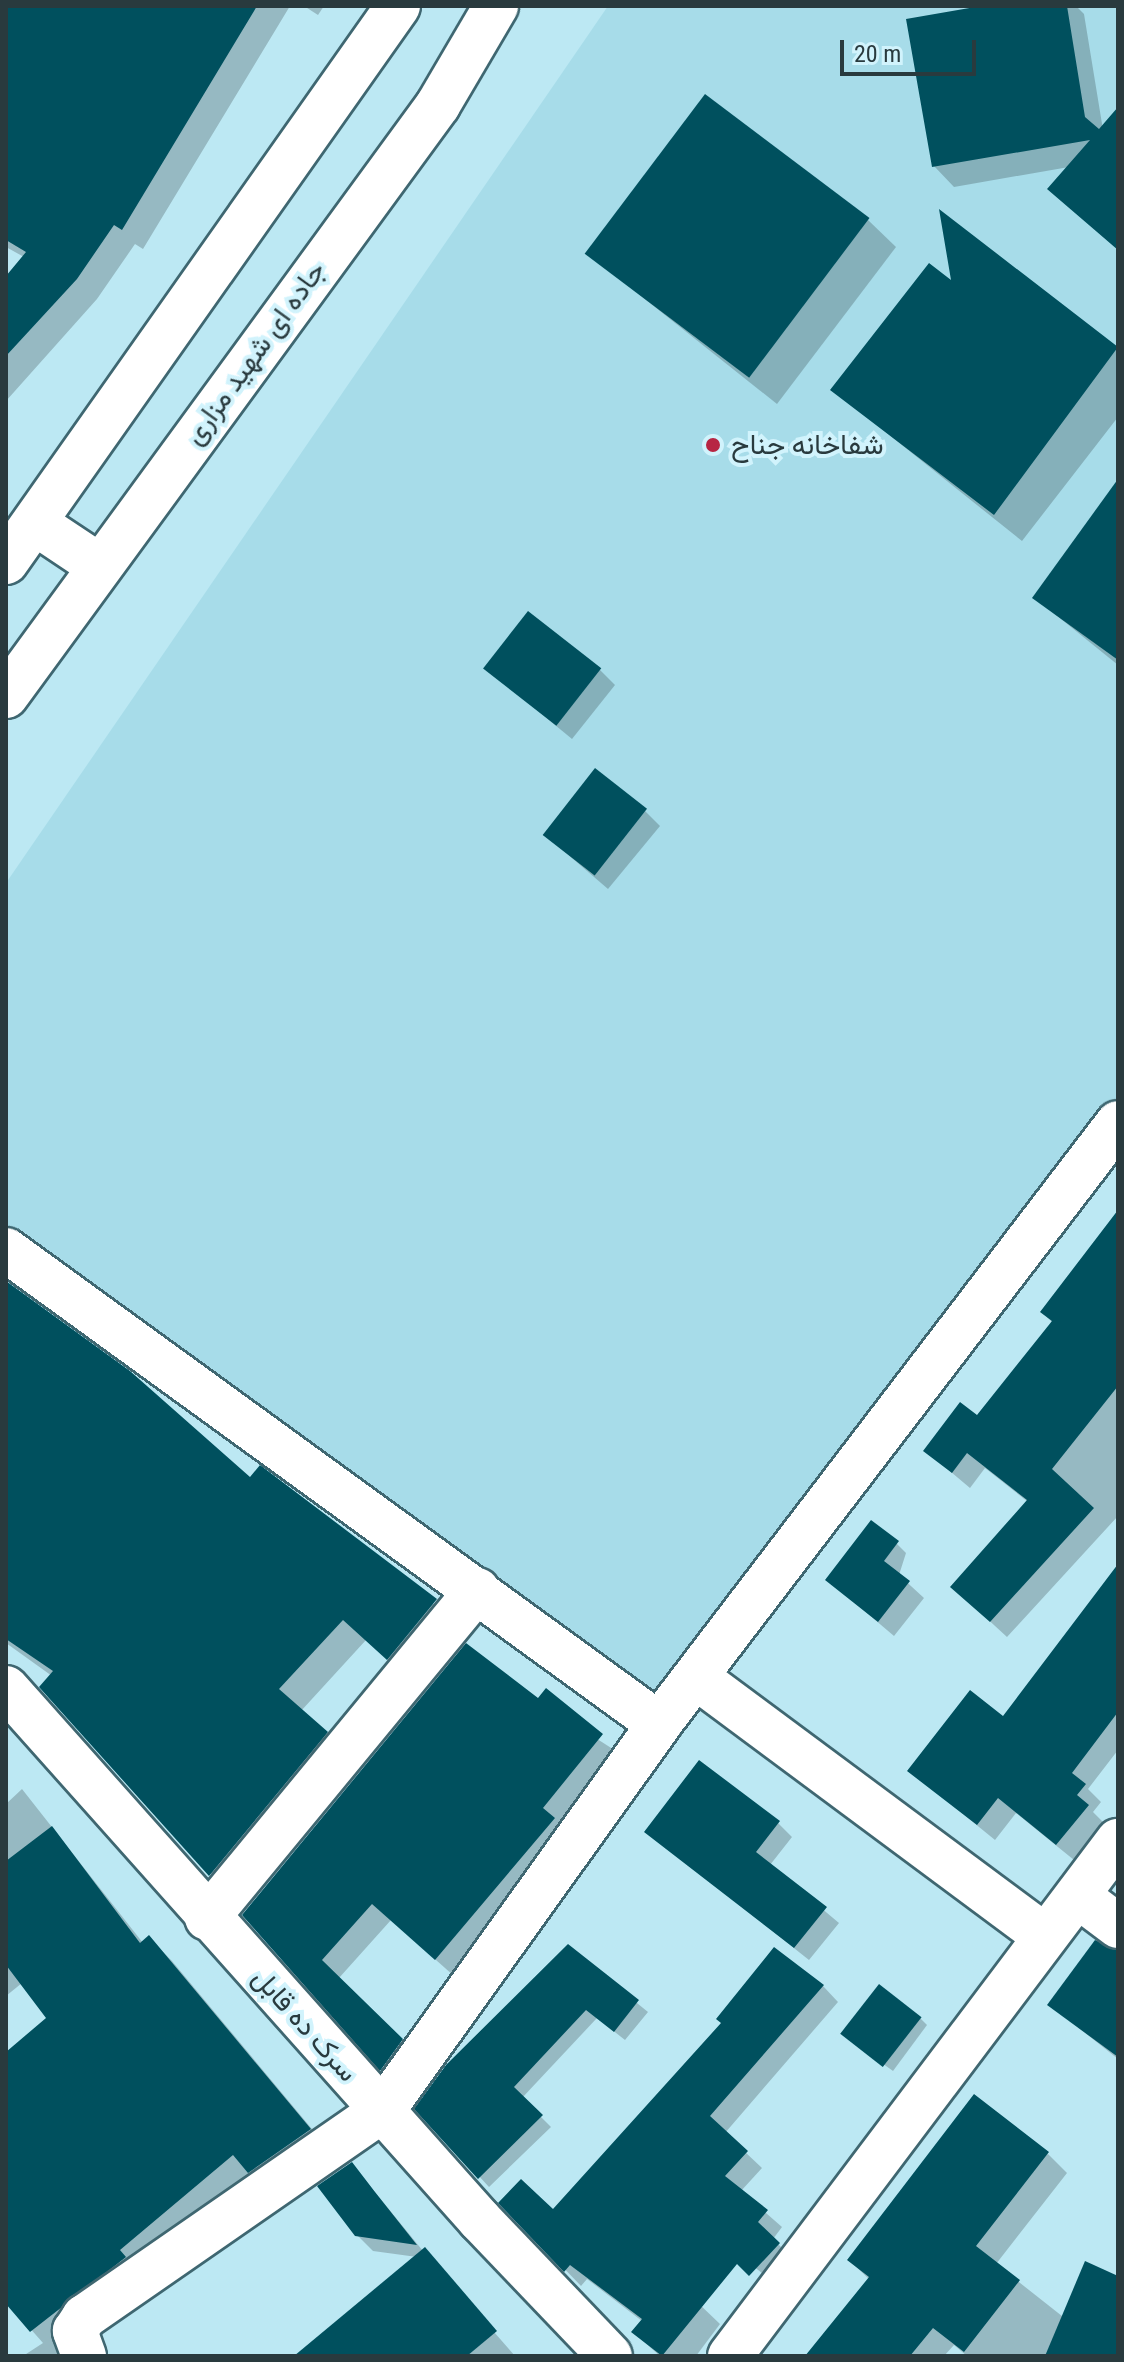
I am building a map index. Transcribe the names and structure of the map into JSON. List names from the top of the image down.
{
  "streets": {
    "street": ["جاده ای شهید مزاری", "سرک ده قابل"]
  },
  "places": ["شفاخانه جناح"],
  "scale_bar": "20 m"
}
